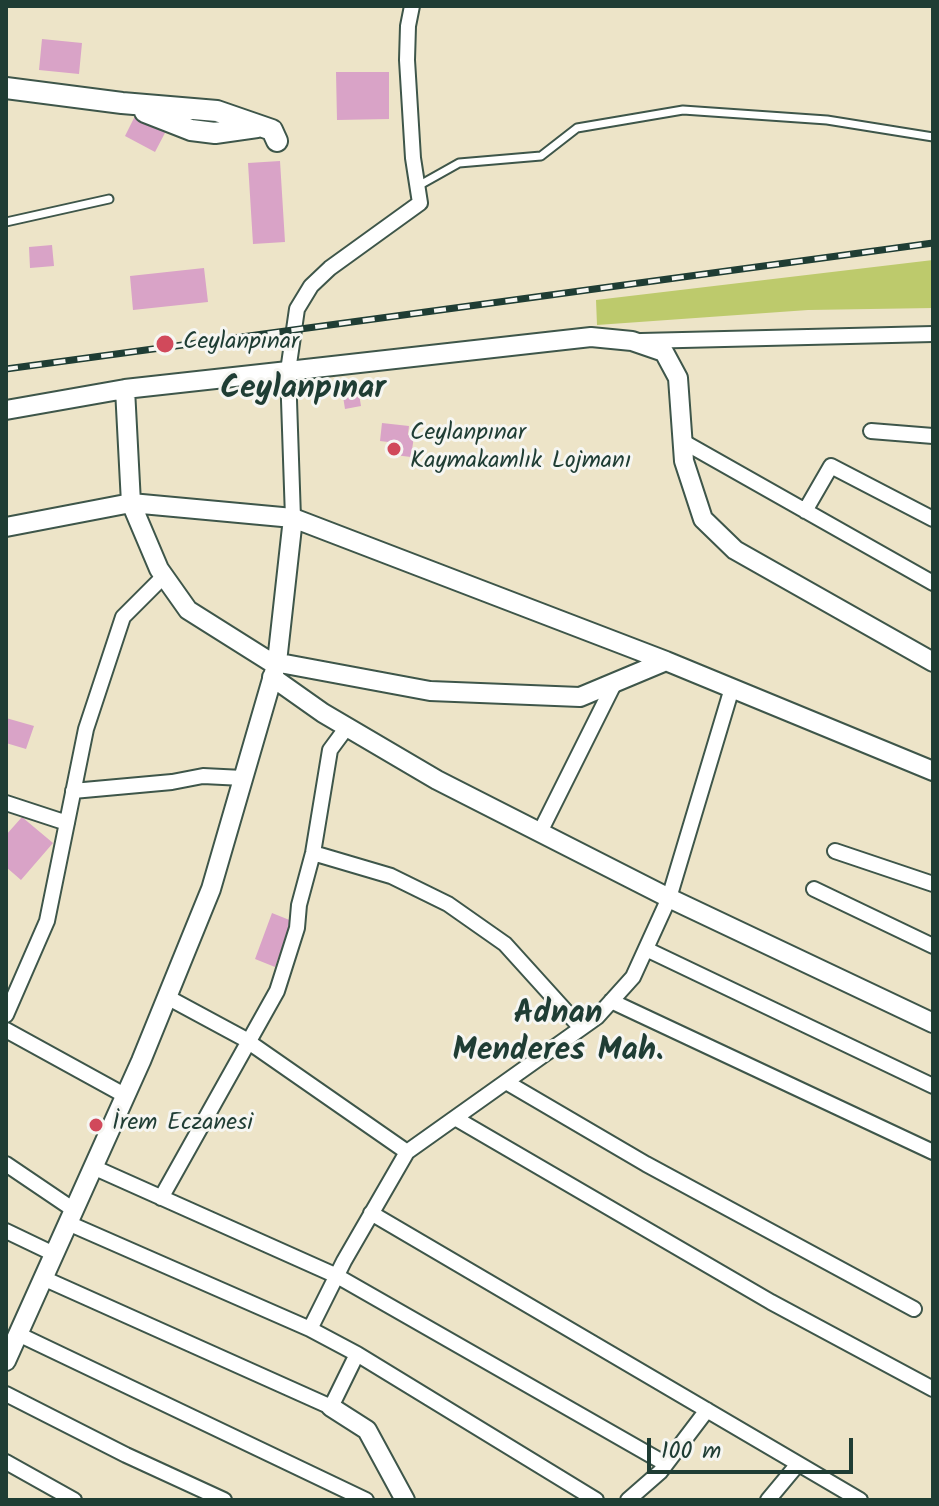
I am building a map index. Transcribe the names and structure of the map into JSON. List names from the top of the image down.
{
  "districts": ["Ceylanpınar", "Adnan Menderes Mah."],
  "places": ["Ceylanpınar", "Ceylanpınar Kaymakamlık Lojmanı", "İrem Eczanesi"],
  "scale_bar": "100 m"
}
